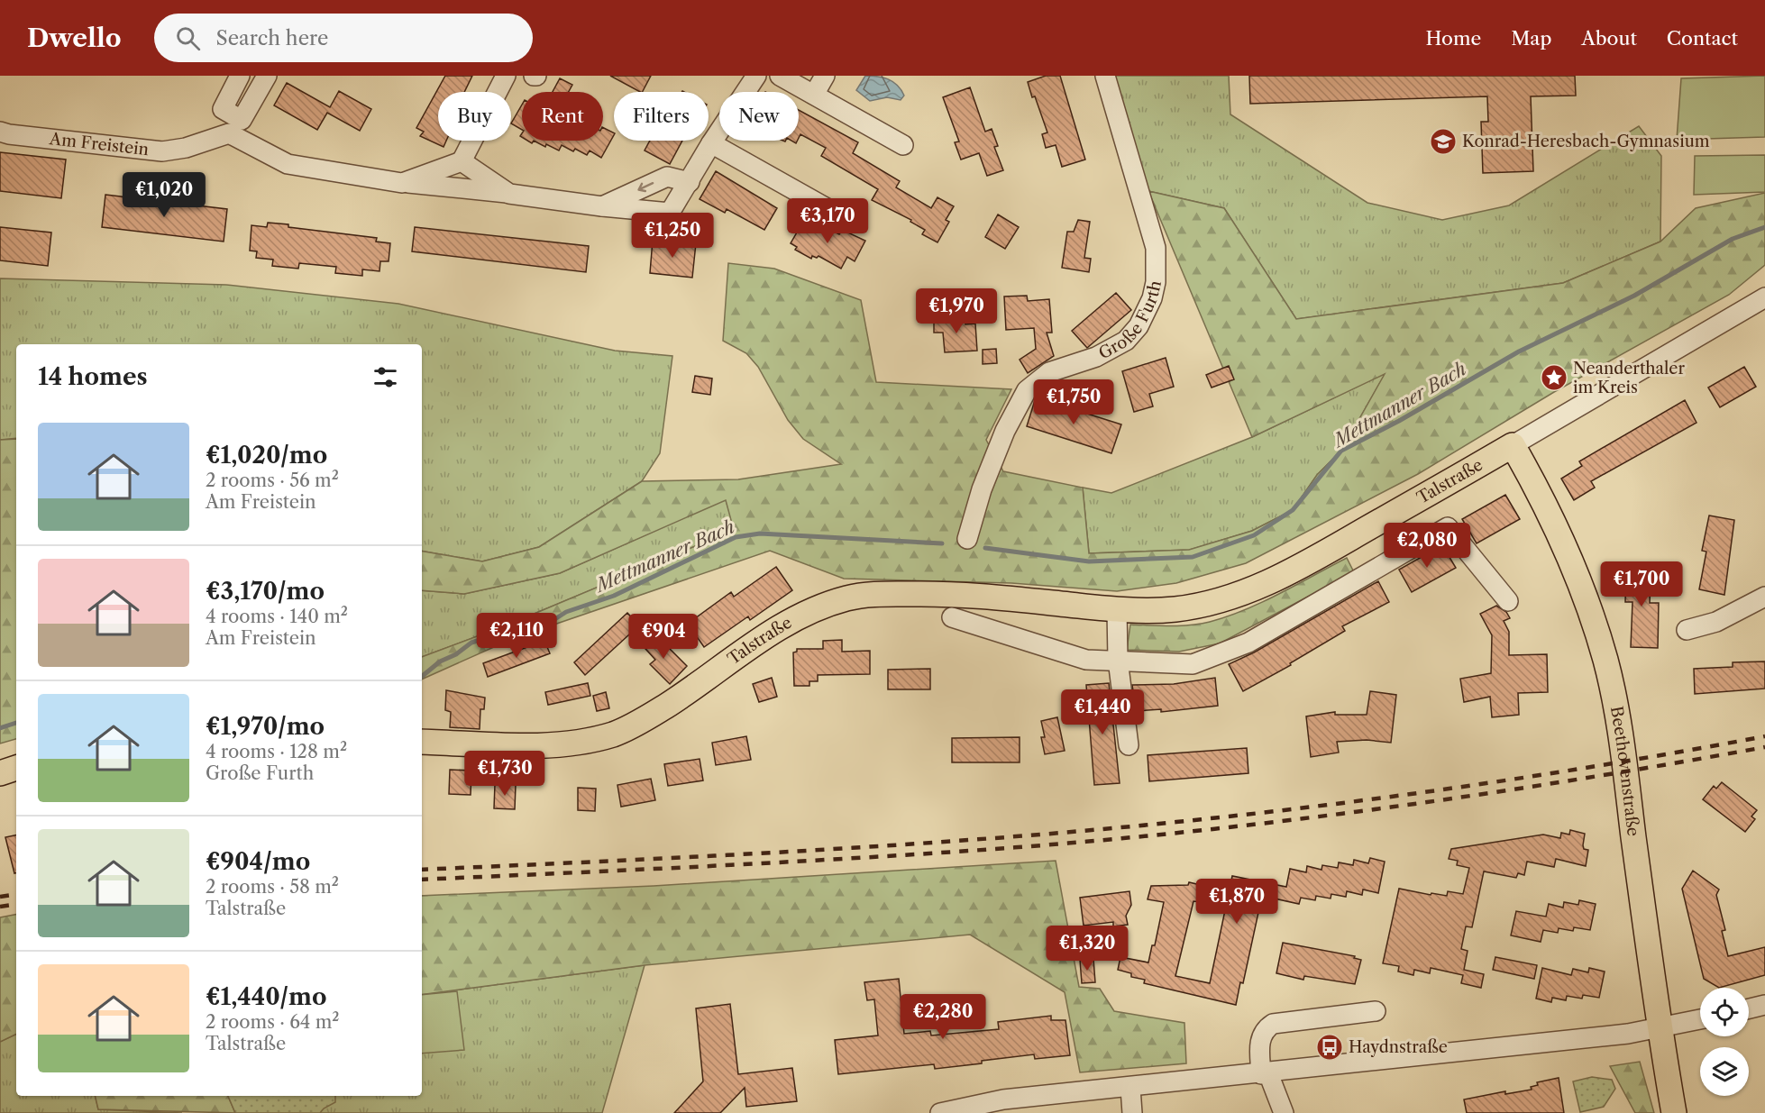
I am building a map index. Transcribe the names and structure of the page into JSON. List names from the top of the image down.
{
  "streets": {
    "main road": ["Talstraße", "Beethovenstraße"],
    "street": ["Am Freistein", "Große Furth"]
  },
  "crossings": [
    ["Talstraße", "Beethovenstraße"]
  ],
  "water": ["Mettmanner Bach"],
  "places": {
    "school or university": ["Konrad-Heresbach-Gymnasium"],
    "place": ["Neanderthaler im Kreis"],
    "bus stop": ["Haydnstraße"]
  },
  "page": {
    "header": "Dwello",
    "search": "Search here",
    "nav": [
      "Home",
      "Map",
      "About",
      "Contact"
    ],
    "chip": [
      "Buy",
      "Rent",
      "Filters",
      "New"
    ],
    "price": [
      "€1,020",
      "€3,170",
      "€1,250",
      "€1,970",
      "€1,750",
      "€2,080",
      "€1,700",
      "€2,110",
      "€904",
      "€1,440",
      "€1,730",
      "€1,870",
      "€1,320",
      "€2,280"
    ],
    "heading": "14 homes",
    "list": [
      {
        "name": "€1,020/mo",
        "note": "2 rooms · 56 m² · Am Freistein"
      },
      {
        "name": "€3,170/mo",
        "note": "4 rooms · 140 m² · Am Freistein"
      },
      {
        "name": "€1,970/mo",
        "note": "4 rooms · 128 m² · Große Furth"
      },
      {
        "name": "€904/mo",
        "note": "2 rooms · 58 m² · Talstraße"
      },
      {
        "name": "€1,440/mo",
        "note": "2 rooms · 64 m² · Talstraße"
      }
    ]
  }
}
